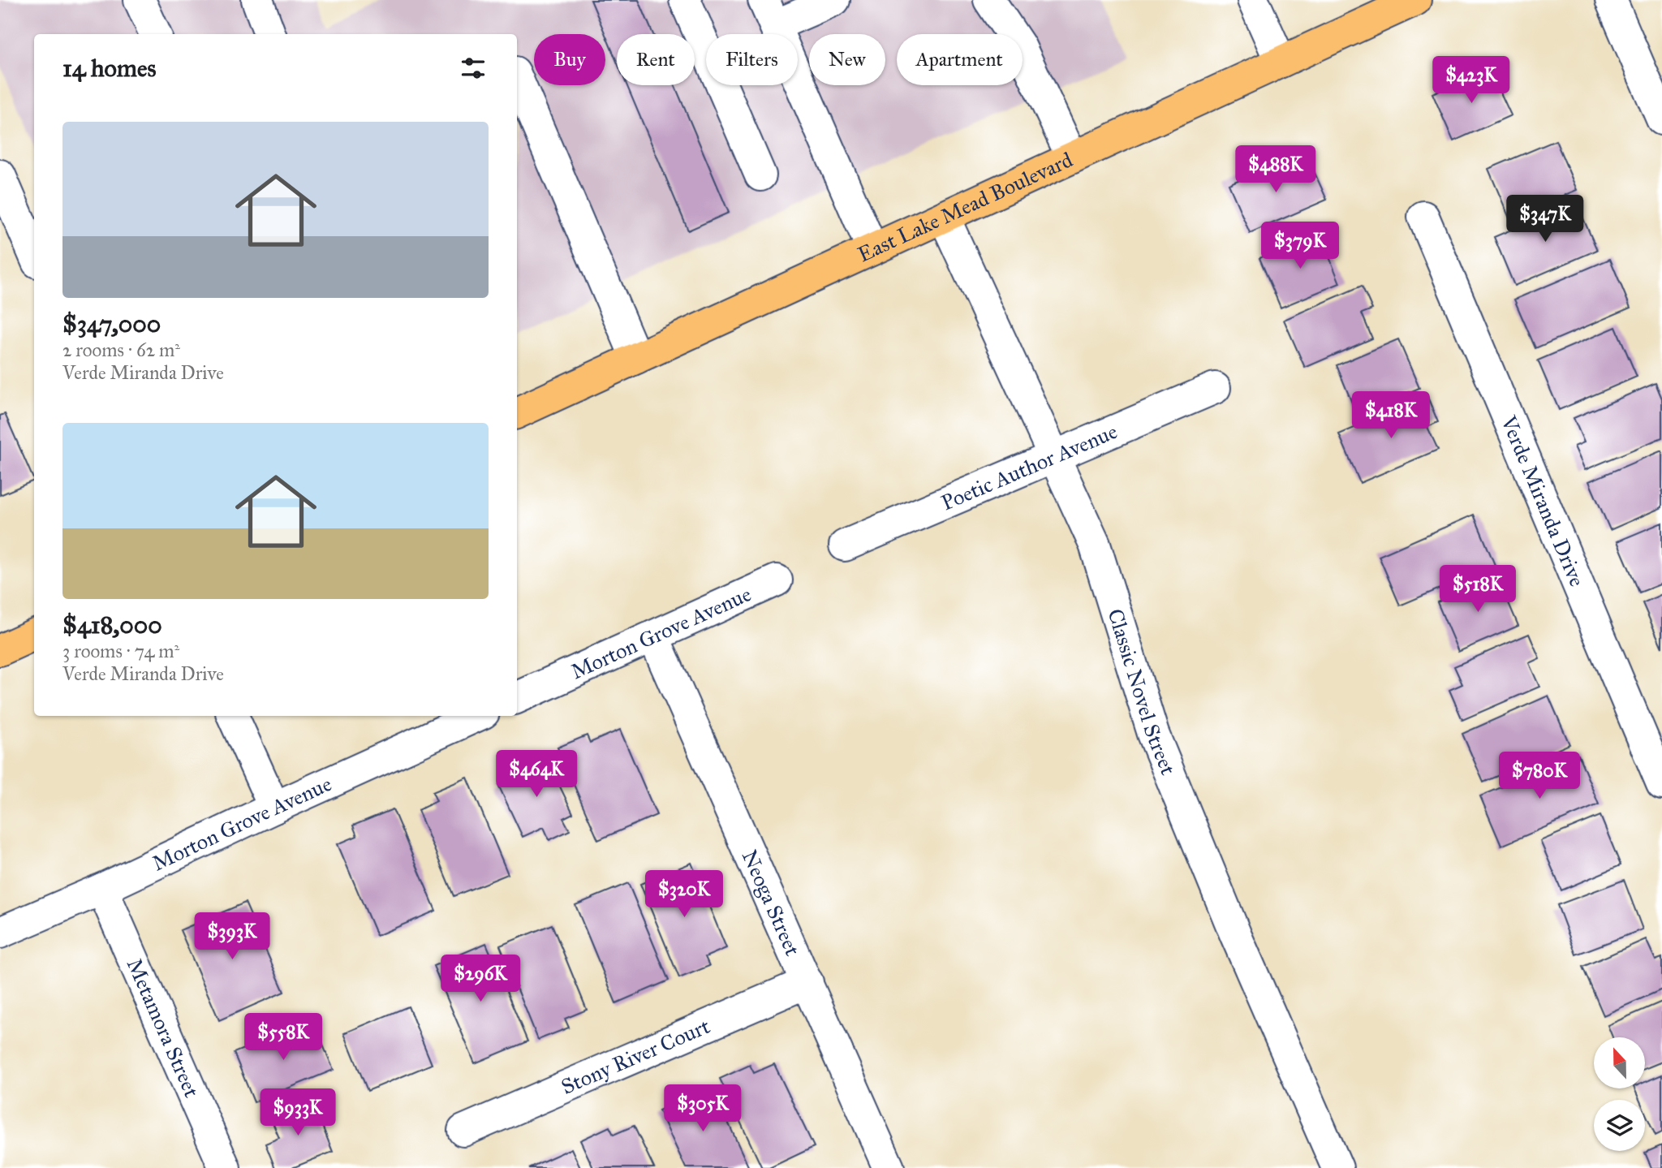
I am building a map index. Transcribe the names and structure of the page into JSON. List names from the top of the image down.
{
  "streets": {
    "main road": ["East Lake Mead Boulevard"],
    "street": [
      "Poetic Author Avenue",
      "Verde Miranda Drive",
      "Morton Grove Avenue",
      "Classic Novel Street",
      "Neoga Street",
      "Metamora Street",
      "Stony River Court"
    ]
  },
  "crossings": [
    ["East Lake Mead Boulevard", "Classic Novel Street"],
    ["Poetic Author Avenue", "Classic Novel Street"],
    ["Morton Grove Avenue", "Neoga Street"],
    ["Morton Grove Avenue", "Metamora Street"],
    ["Neoga Street", "Stony River Court"]
  ],
  "north": "top",
  "page": {
    "chip": [
      "Buy",
      "Rent",
      "Filters",
      "New",
      "Apartment"
    ],
    "heading": "14 homes",
    "price": [
      "$423K",
      "$488K",
      "$347K",
      "$379K",
      "$418K",
      "$518K",
      "$464K",
      "$780K",
      "$320K",
      "$393K",
      "$296K",
      "$558K",
      "$305K",
      "$933K"
    ],
    "list": [
      {
        "name": "$347,000",
        "note": "2 rooms · 62 m² · Verde Miranda Drive"
      },
      {
        "name": "$418,000",
        "note": "3 rooms · 74 m² · Verde Miranda Drive"
      }
    ]
  }
}
